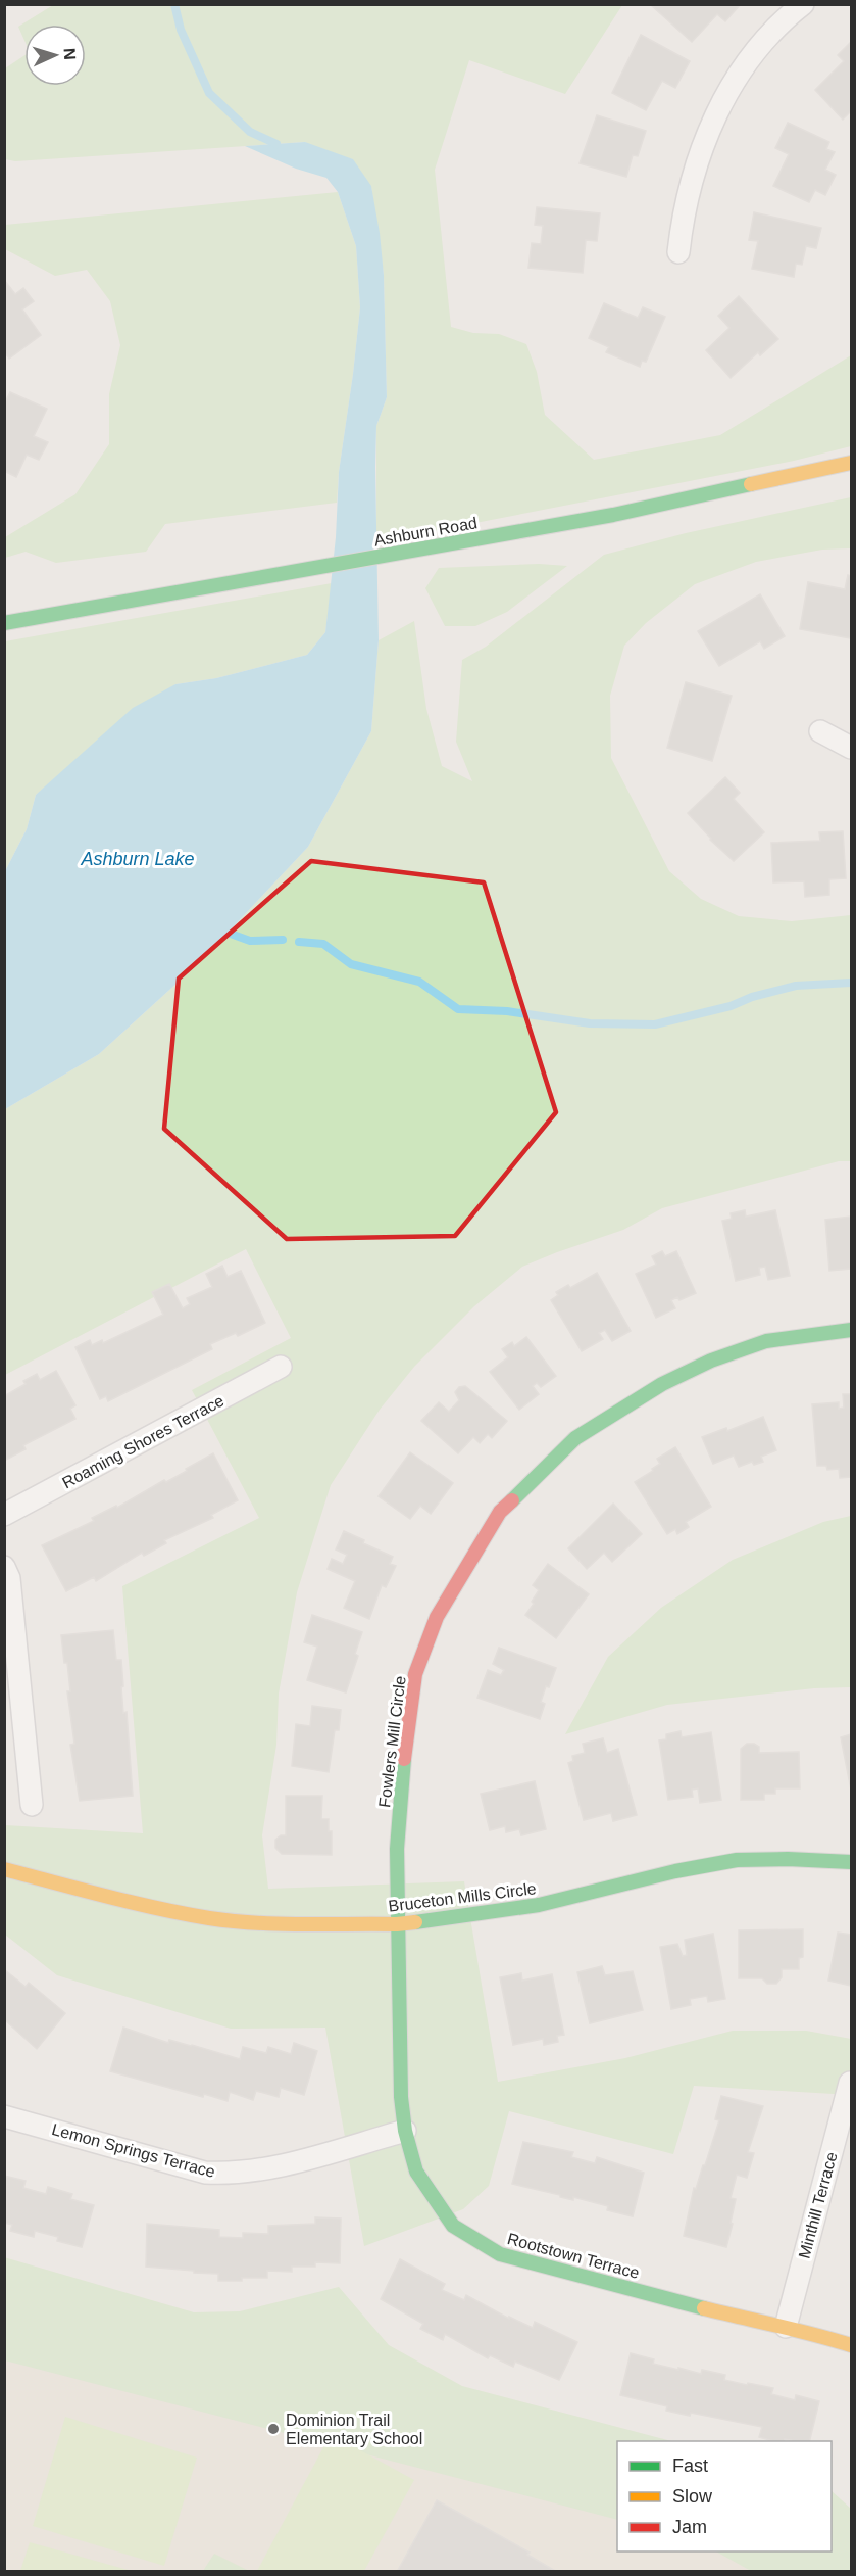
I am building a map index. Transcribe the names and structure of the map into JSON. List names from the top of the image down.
{
  "streets": {
    "street": [
      "Ashburn Road",
      "Roaming Shores Terrace",
      "Fowlers Mill Circle",
      "Bruceton Mills Circle",
      "Lemon Springs Terrace",
      "Minthill Terrace",
      "Rootstown Terrace"
    ]
  },
  "crossings": [
    ["Fowlers Mill Circle", "Bruceton Mills Circle"],
    ["Fowlers Mill Circle", "Rootstown Terrace"],
    ["Bruceton Mills Circle", "Rootstown Terrace"],
    ["Lemon Springs Terrace", "Rootstown Terrace"],
    ["Minthill Terrace", "Rootstown Terrace"]
  ],
  "water": ["Ashburn Lake"],
  "places": ["Dominion Trail Elementary School"],
  "legend": ["Fast", "Slow", "Jam"],
  "north": "right"
}
